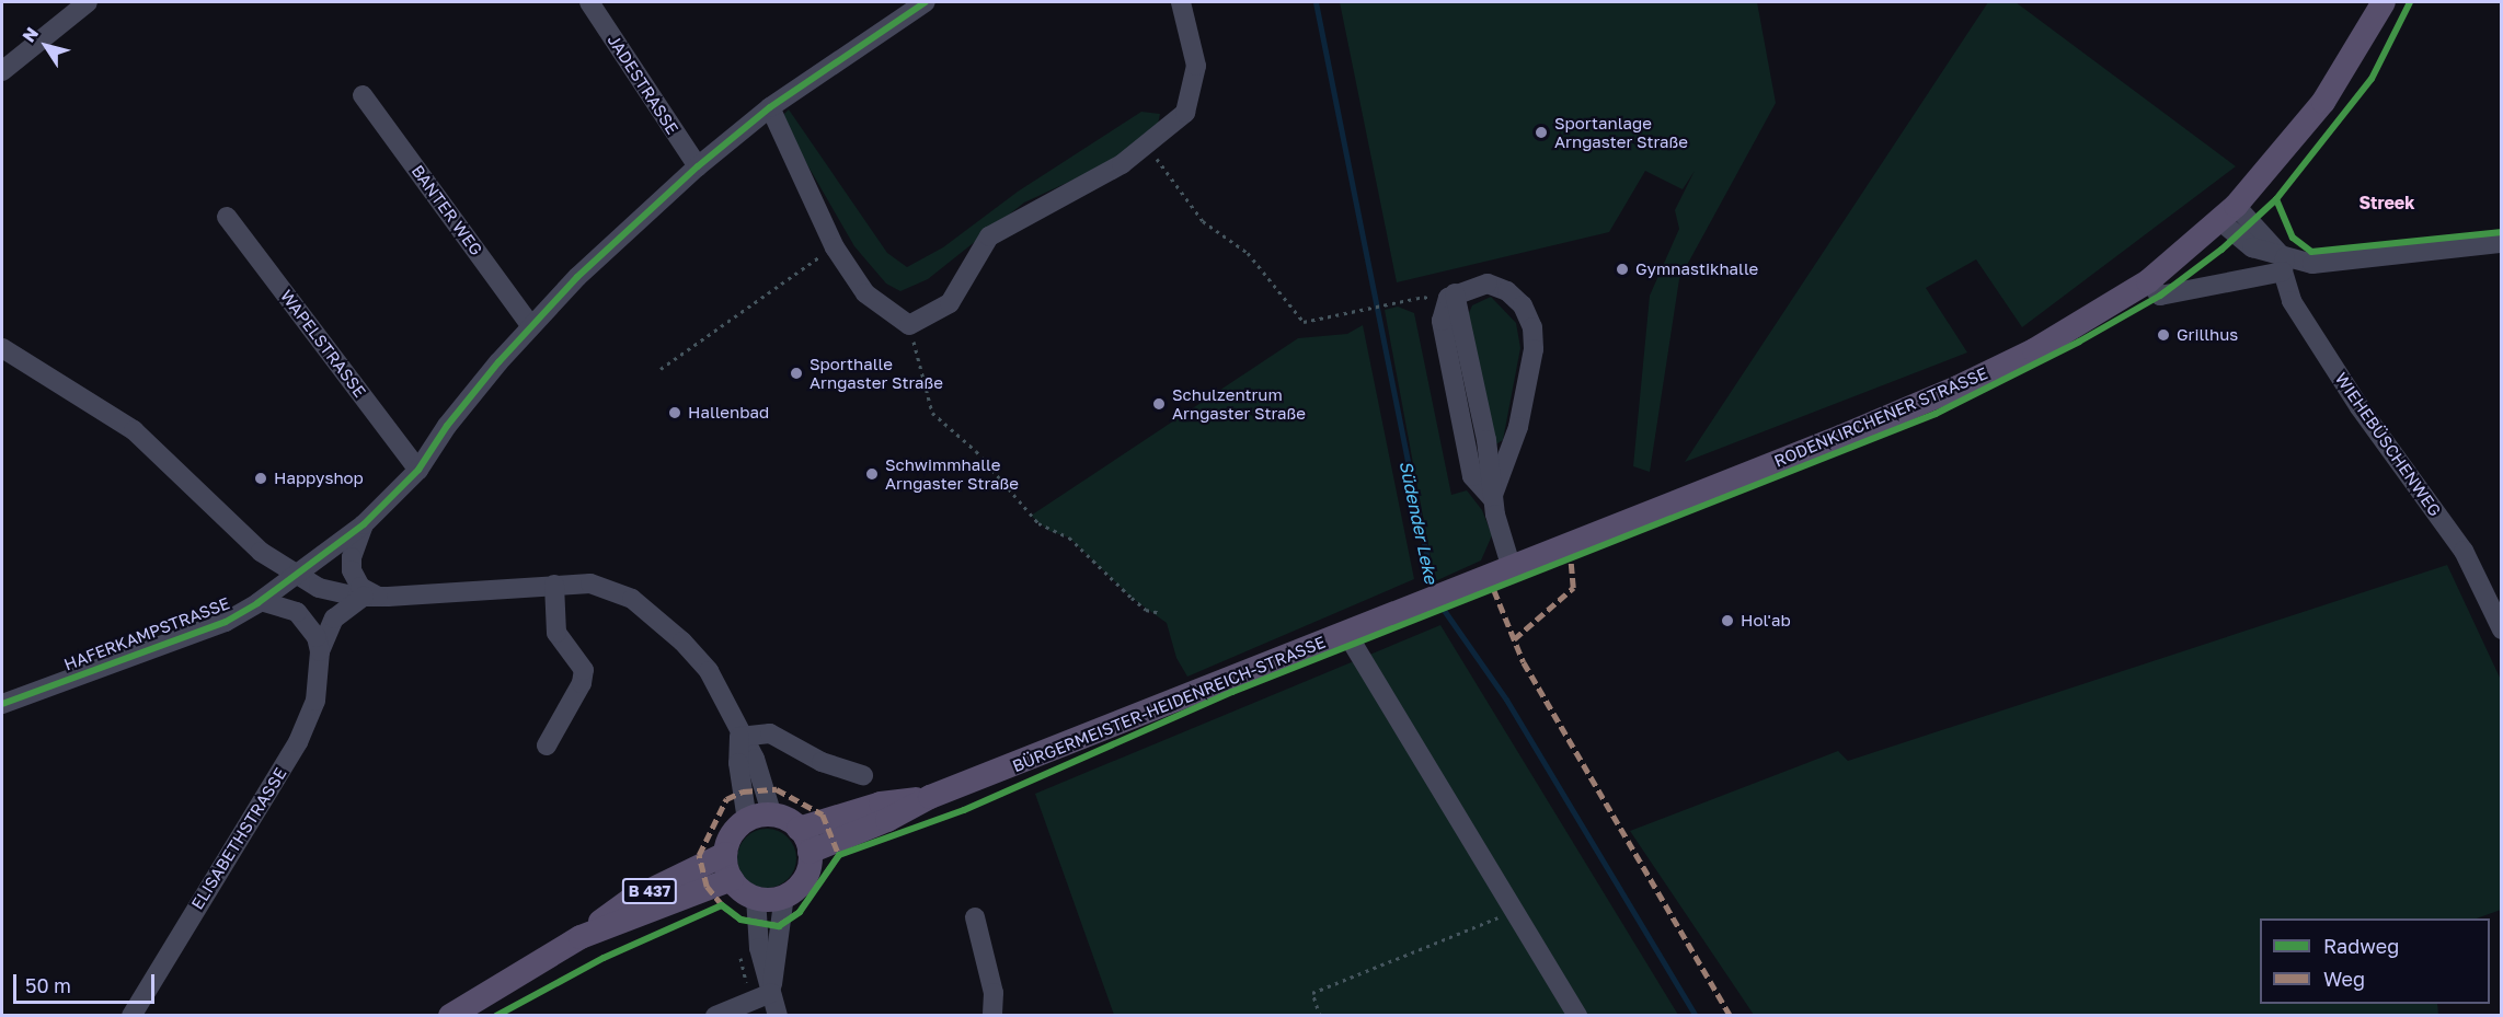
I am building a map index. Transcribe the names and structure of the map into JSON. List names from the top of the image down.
{
  "streets": {
    "main road": ["RODENKIRCHENER STRASSE", "BÜRGERMEISTER-HEIDENREICH-STRASSE", "B 437"],
    "street": [
      "JADESTRASSE",
      "BANTER WEG",
      "WAPELSTRASSE",
      "WIEHEBÜSCHENWEG",
      "HAFERKAMPSTRASSE",
      "ELISABETHSTRASSE"
    ]
  },
  "crossings": [
    ["JADESTRASSE", "HAFERKAMPSTRASSE"],
    ["BANTER WEG", "HAFERKAMPSTRASSE"],
    ["WAPELSTRASSE", "HAFERKAMPSTRASSE"],
    ["RODENKIRCHENER STRASSE", "BÜRGERMEISTER-HEIDENREICH-STRASSE"],
    ["BÜRGERMEISTER-HEIDENREICH-STRASSE", "B 437"]
  ],
  "districts": ["Streek"],
  "water": ["Südender Leke"],
  "places": [
    "Sportanlage Arngaster Straße",
    "Gymnastikhalle",
    "Grillhus",
    "Sporthalle Arngaster Straße",
    "Schulzentrum Arngaster Straße",
    "Hallenbad",
    "Schwimmhalle Arngaster Straße",
    "Happyshop",
    "Hol'ab"
  ],
  "legend": ["Radweg", "Weg"],
  "scale_bar": "50 m",
  "north": "top left"
}
